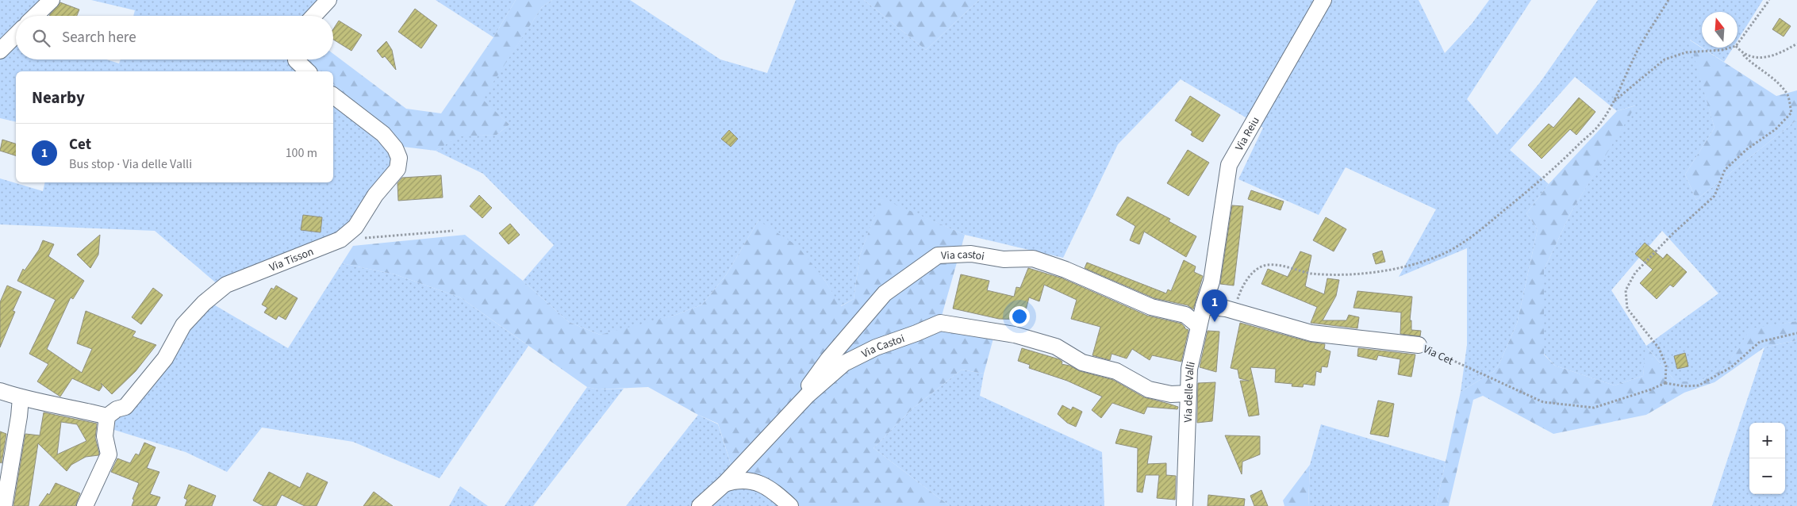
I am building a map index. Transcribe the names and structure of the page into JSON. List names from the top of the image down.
{
  "streets": {
    "street": [
      "Via Reiu",
      "Via castoi",
      "Via Tisson",
      "Via Castoi",
      "Via Cet",
      "Via delle Valli"
    ]
  },
  "crossings": [
    ["Via Reiu", "Via delle Valli"],
    ["Via castoi", "Via Castoi"],
    ["Via castoi", "Via delle Valli"],
    ["Via Castoi", "Via delle Valli"],
    ["Via Cet", "Via delle Valli"]
  ],
  "north": "top",
  "page": {
    "search": "Search here",
    "heading": "Nearby",
    "list": [
      {
        "mark": "1",
        "name": "Cet",
        "note": "Bus stop · Via delle Valli",
        "value": "100 m"
      }
    ],
    "pins": "1",
    "map_buttons": ["+", "−"]
  }
}
